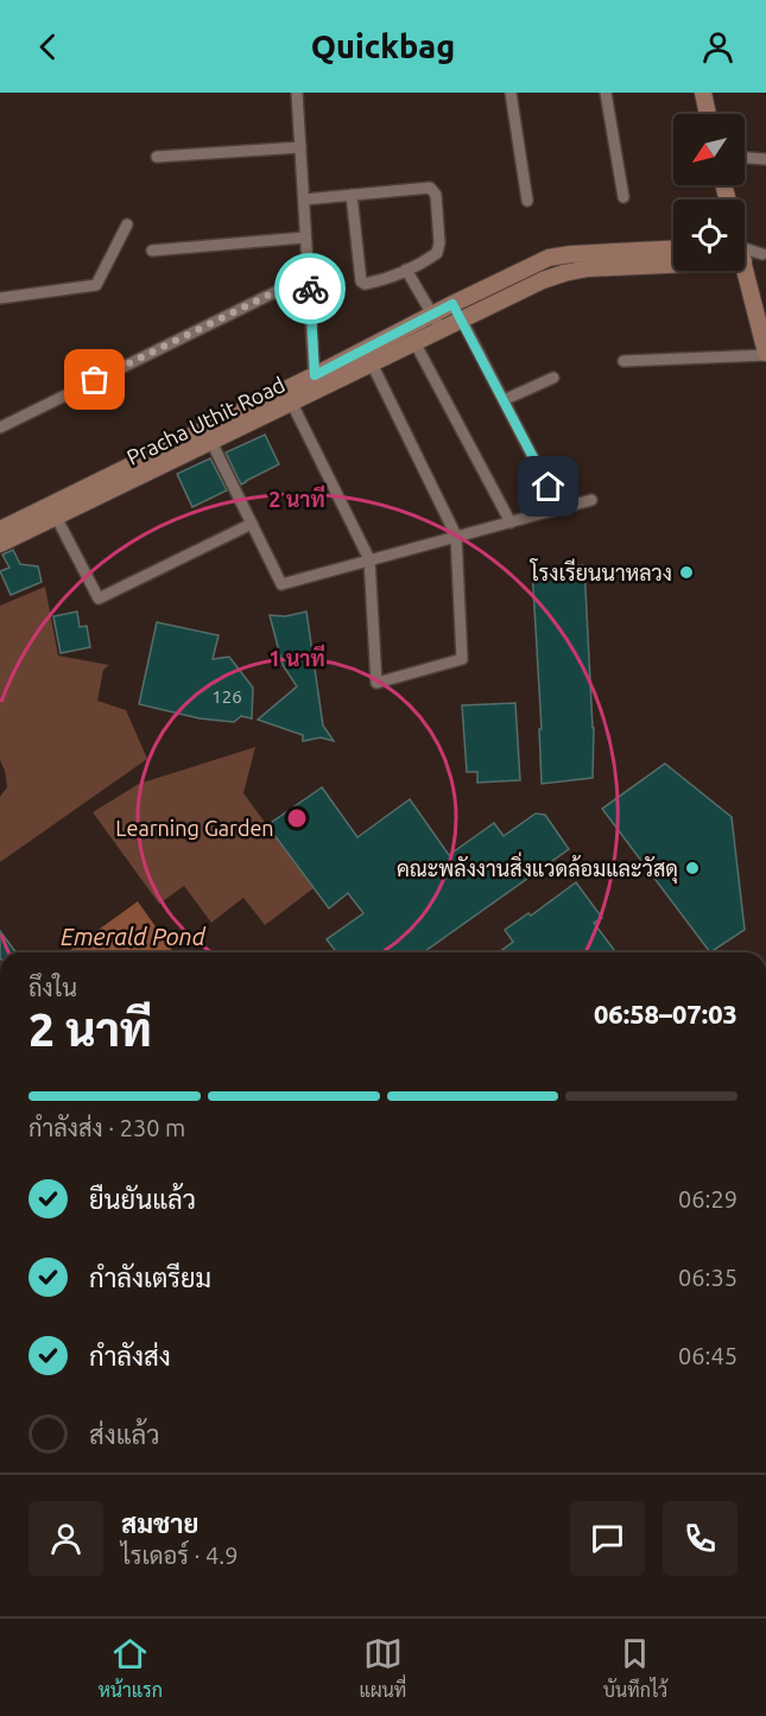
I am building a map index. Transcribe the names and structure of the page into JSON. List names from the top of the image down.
{
  "streets": {
    "main road": ["Pracha Uthit Road"]
  },
  "water": ["Emerald Pond"],
  "parks": ["Learning Garden"],
  "places": ["โรงเรียนนาหลวง", "คณะพลังงานสิ่งแวดล้อมและวัสดุ"],
  "house_numbers": ["126"],
  "north": "bottom left",
  "page": {
    "header": "Quickbag",
    "heading": ["2 นาที", "ถึงใน", "06:58–07:03"],
    "panel": ["สมชาย", "ไรเดอร์ · 4.9"],
    "bar": "กำลังส่ง · 230 m",
    "list": [
      ["ยืนยันแล้ว", "06:29"],
      ["กำลังเตรียม", "06:35"],
      ["กำลังส่ง", "06:45"],
      "ส่งแล้ว"
    ],
    "tabs": ["หน้าแรก", "แผนที่", "บันทึกไว้"]
  },
  "rings": ["2 นาที", "1 นาที"]
}
